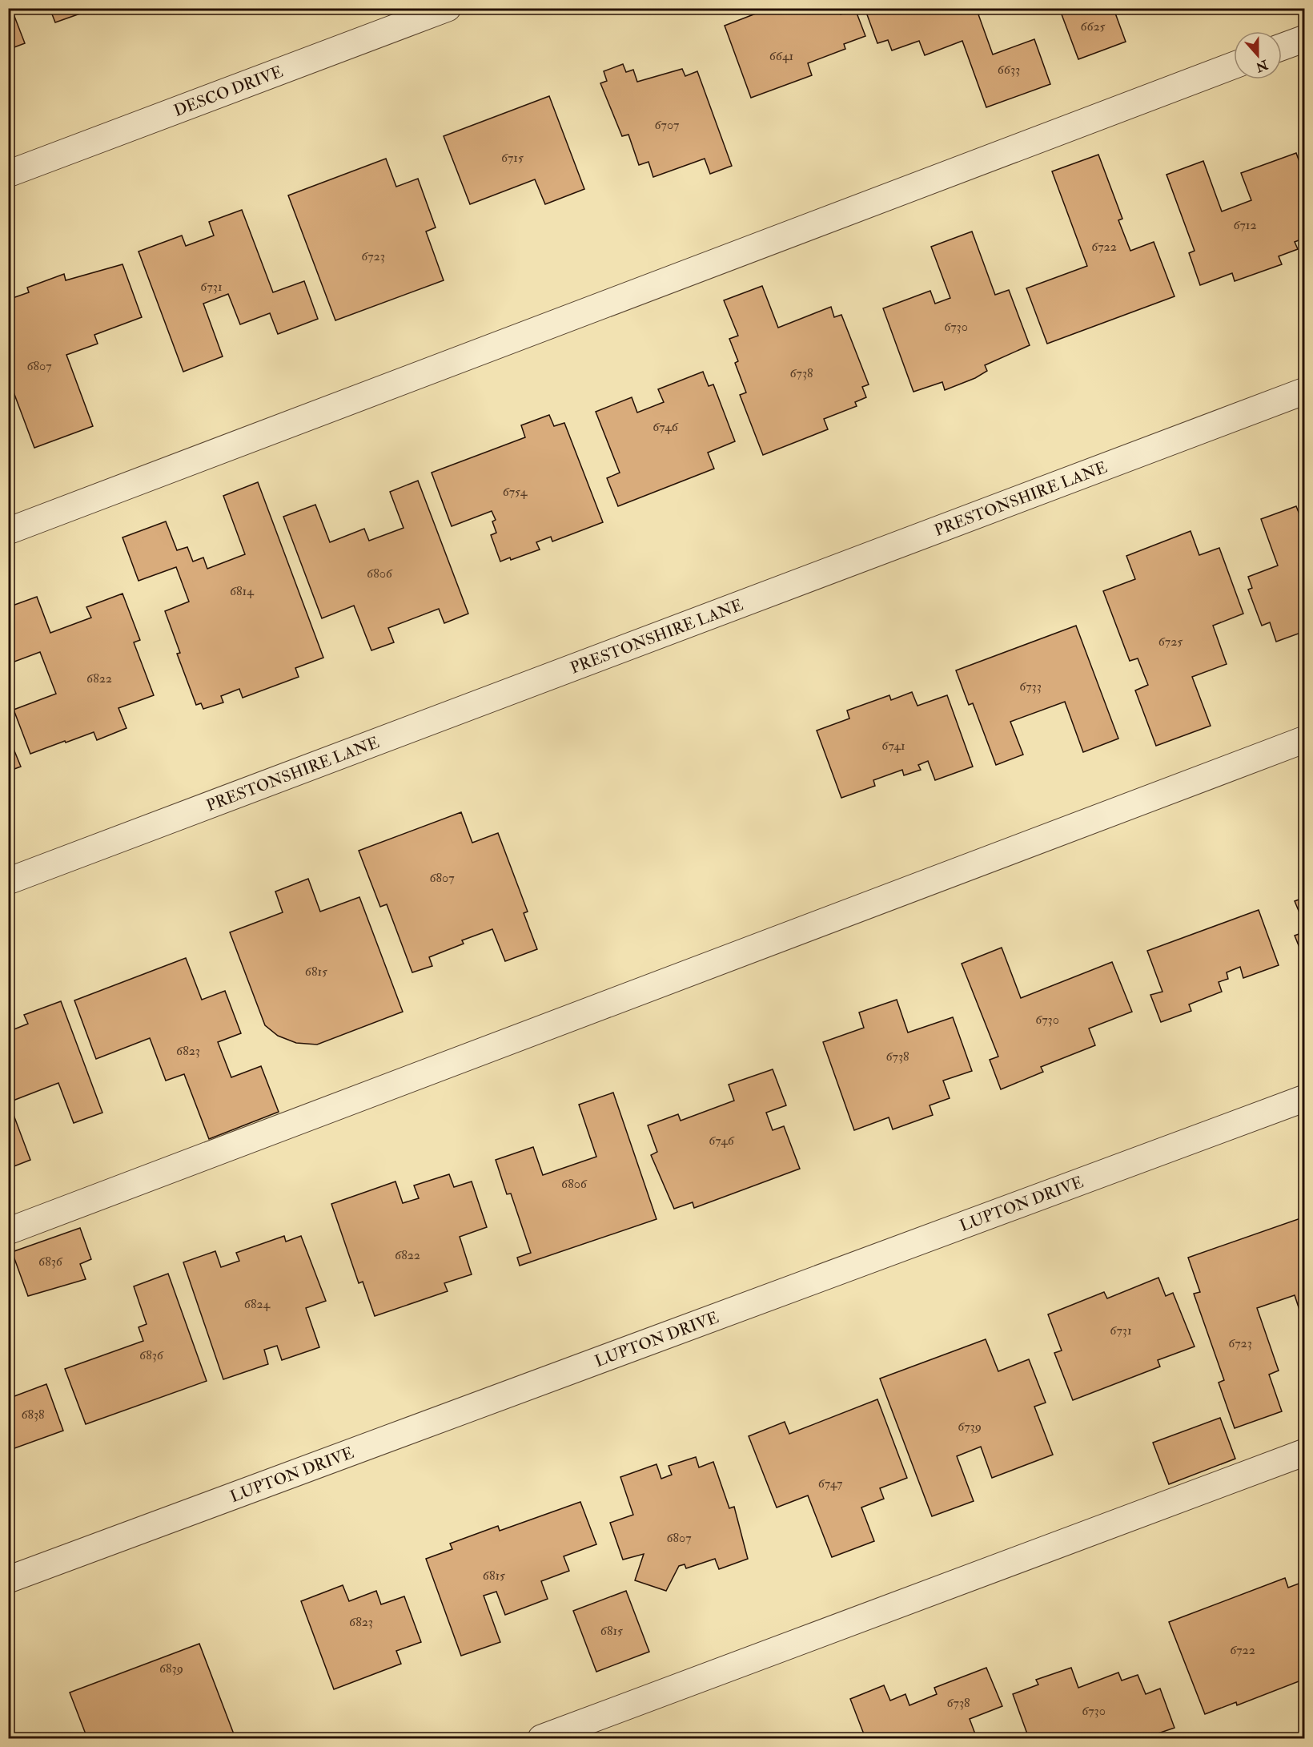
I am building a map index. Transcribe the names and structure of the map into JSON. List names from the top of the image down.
{
  "streets": {
    "street": ["DESCO DRIVE", "PRESTONSHIRE LANE", "LUPTON DRIVE"]
  },
  "house_numbers": [
    "6625",
    "6641",
    "6633",
    "6707",
    "6715",
    "6712",
    "6722",
    "6723",
    "6731",
    "6730",
    "6807",
    "6738",
    "6746",
    "6754",
    "6806",
    "6814",
    "6725",
    "6822",
    "6733",
    "6741",
    "6807",
    "6815",
    "6730",
    "6823",
    "6738",
    "6746",
    "6806",
    "6822",
    "6836",
    "6824",
    "6731",
    "6723",
    "6836",
    "6838",
    "6739",
    "6747",
    "6807",
    "6815",
    "6823",
    "6815",
    "6722",
    "6839",
    "6738",
    "6730"
  ],
  "north": "bottom"
}
